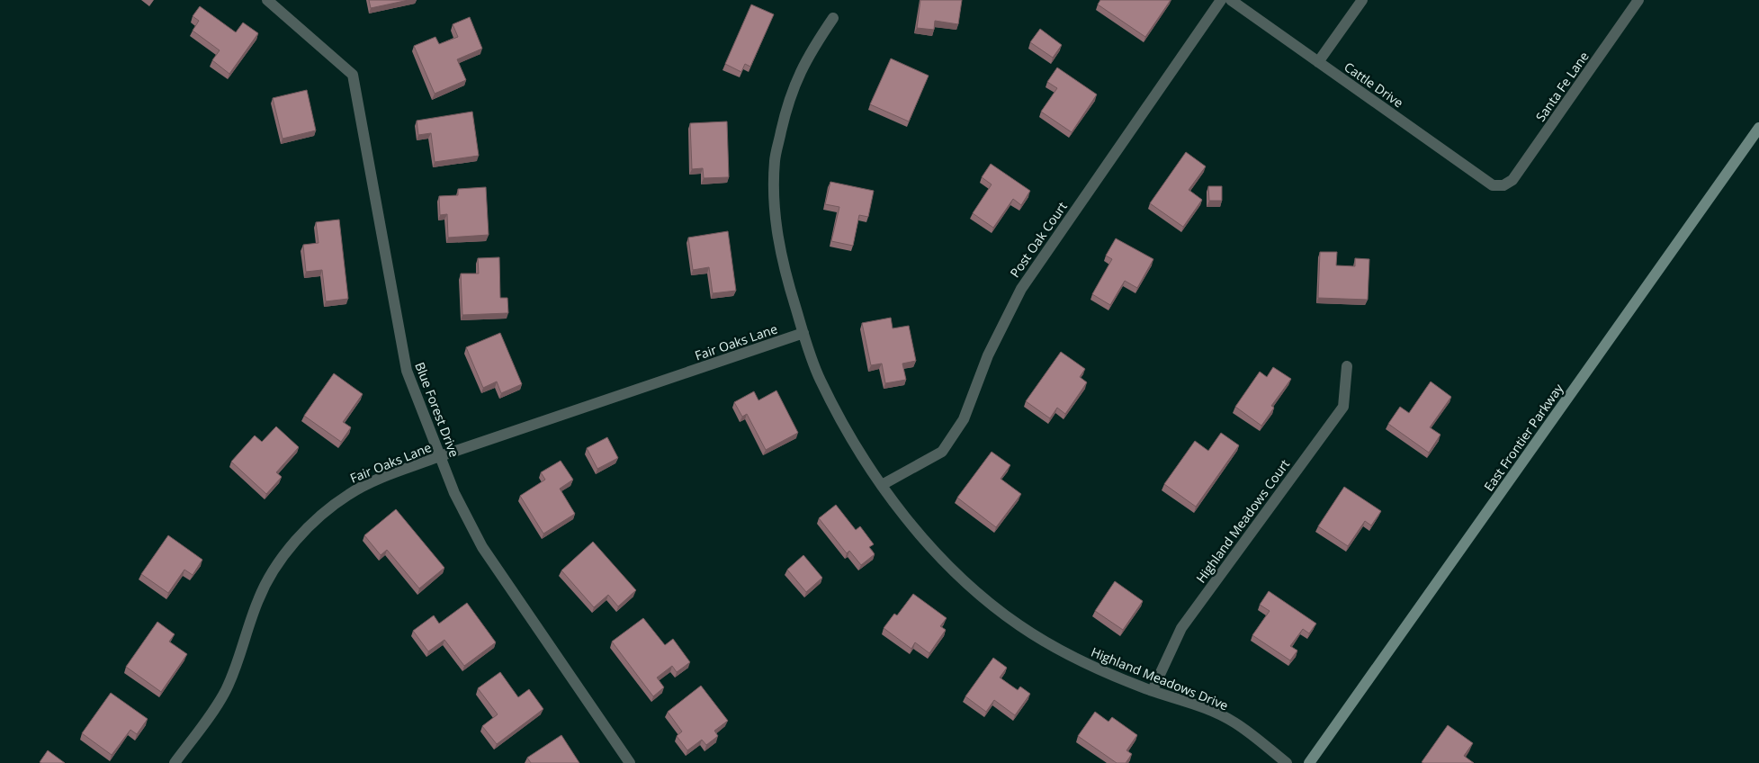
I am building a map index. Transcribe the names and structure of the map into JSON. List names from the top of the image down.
{
  "streets": {
    "street": [
      "Cattle Drive",
      "Santa Fe Lane",
      "Post Oak Court",
      "Fair Oaks Lane",
      "Blue Forest Drive",
      "East Frontier Parkway",
      "Highland Meadows Court",
      "Highland Meadows Drive"
    ]
  },
  "crossings": [
    ["Cattle Drive", "Santa Fe Lane"],
    ["Post Oak Court", "Highland Meadows Drive"],
    ["Fair Oaks Lane", "Blue Forest Drive"],
    ["Fair Oaks Lane", "Highland Meadows Drive"],
    ["Highland Meadows Court", "Highland Meadows Drive"]
  ]
}
